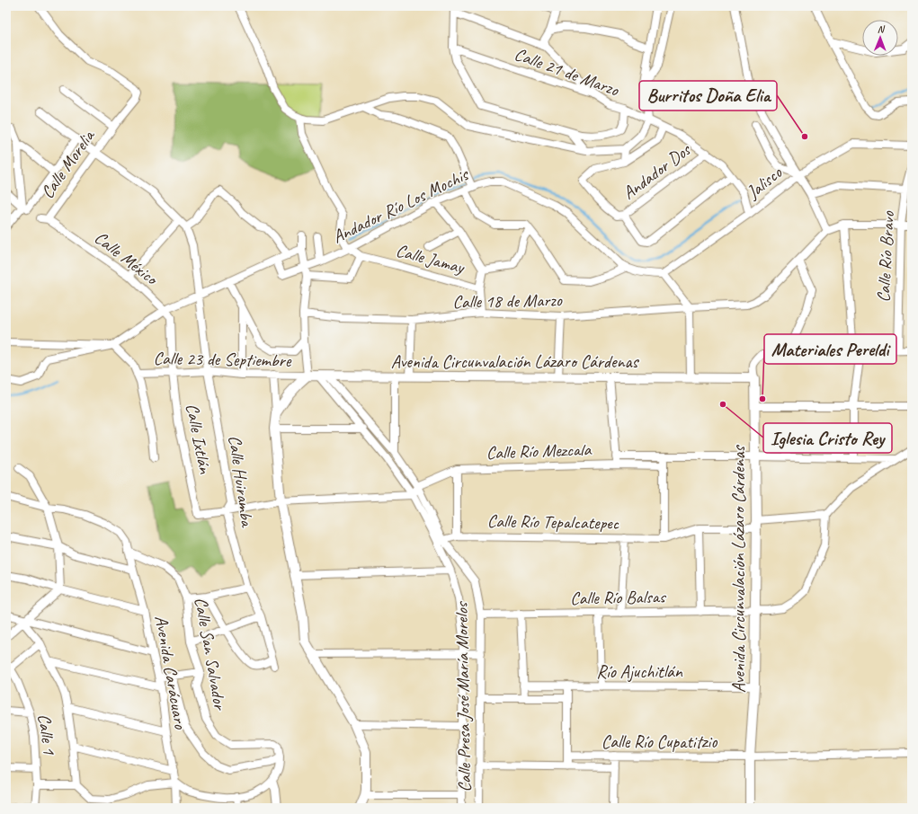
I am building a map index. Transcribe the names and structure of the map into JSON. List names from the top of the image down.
{
  "streets": {
    "street": [
      "Calle 21 de Marzo",
      "Calle Morelia",
      "Andador Dos",
      "Jalisco",
      "Andador Río Los Mochis",
      "Calle Río Bravo",
      "Calle México",
      "Calle Jamay",
      "Calle 18 de Marzo",
      "Calle 23 de Septiembre",
      "Avenida Circunvalación Lázaro Cárdenas",
      "Calle Ixtlán",
      "Calle Río Mezcala",
      "Calle Huiramba",
      "Calle Río Tepalcatepec",
      "Calle Río Balsas",
      "Calle San Salvador",
      "Río Ajuchitlán",
      "Avenida Carácuaro",
      "Calle Presa José María Morelos",
      "Calle 1",
      "Calle Río Cupatitzio"
    ]
  },
  "crossings": [
    ["Calle 21 de Marzo", "Andador Dos"],
    ["Calle 21 de Marzo", "Jalisco"],
    ["Calle Morelia", "Calle México"],
    ["Jalisco", "Andador Río Los Mochis"],
    ["Andador Río Los Mochis", "Calle Jamay"],
    ["Calle México", "Calle 23 de Septiembre"],
    ["Calle México", "Calle Ixtlán"],
    ["Calle Jamay", "Calle 18 de Marzo"],
    ["Calle 23 de Septiembre", "Avenida Circunvalación Lázaro Cárdenas"],
    ["Calle 23 de Septiembre", "Calle Ixtlán"],
    ["Calle 23 de Septiembre", "Calle Huiramba"],
    ["Avenida Circunvalación Lázaro Cárdenas", "Calle Río Tepalcatepec"],
    ["Avenida Circunvalación Lázaro Cárdenas", "Calle Río Balsas"],
    ["Avenida Circunvalación Lázaro Cárdenas", "Río Ajuchitlán"],
    ["Avenida Circunvalación Lázaro Cárdenas", "Calle Presa José María Morelos"],
    ["Avenida Circunvalación Lázaro Cárdenas", "Calle Río Cupatitzio"],
    ["Calle Ixtlán", "Calle Huiramba"],
    ["Calle Río Mezcala", "Calle Presa José María Morelos"],
    ["Calle Río Tepalcatepec", "Calle Presa José María Morelos"],
    ["Calle Río Balsas", "Calle Presa José María Morelos"],
    ["Calle San Salvador", "Avenida Carácuaro"],
    ["Calle Presa José María Morelos", "Calle Río Cupatitzio"]
  ],
  "places": ["Burritos Doña Elia", "Materiales Pereldi", "Iglesia Cristo Rey"],
  "north": "top"
}
